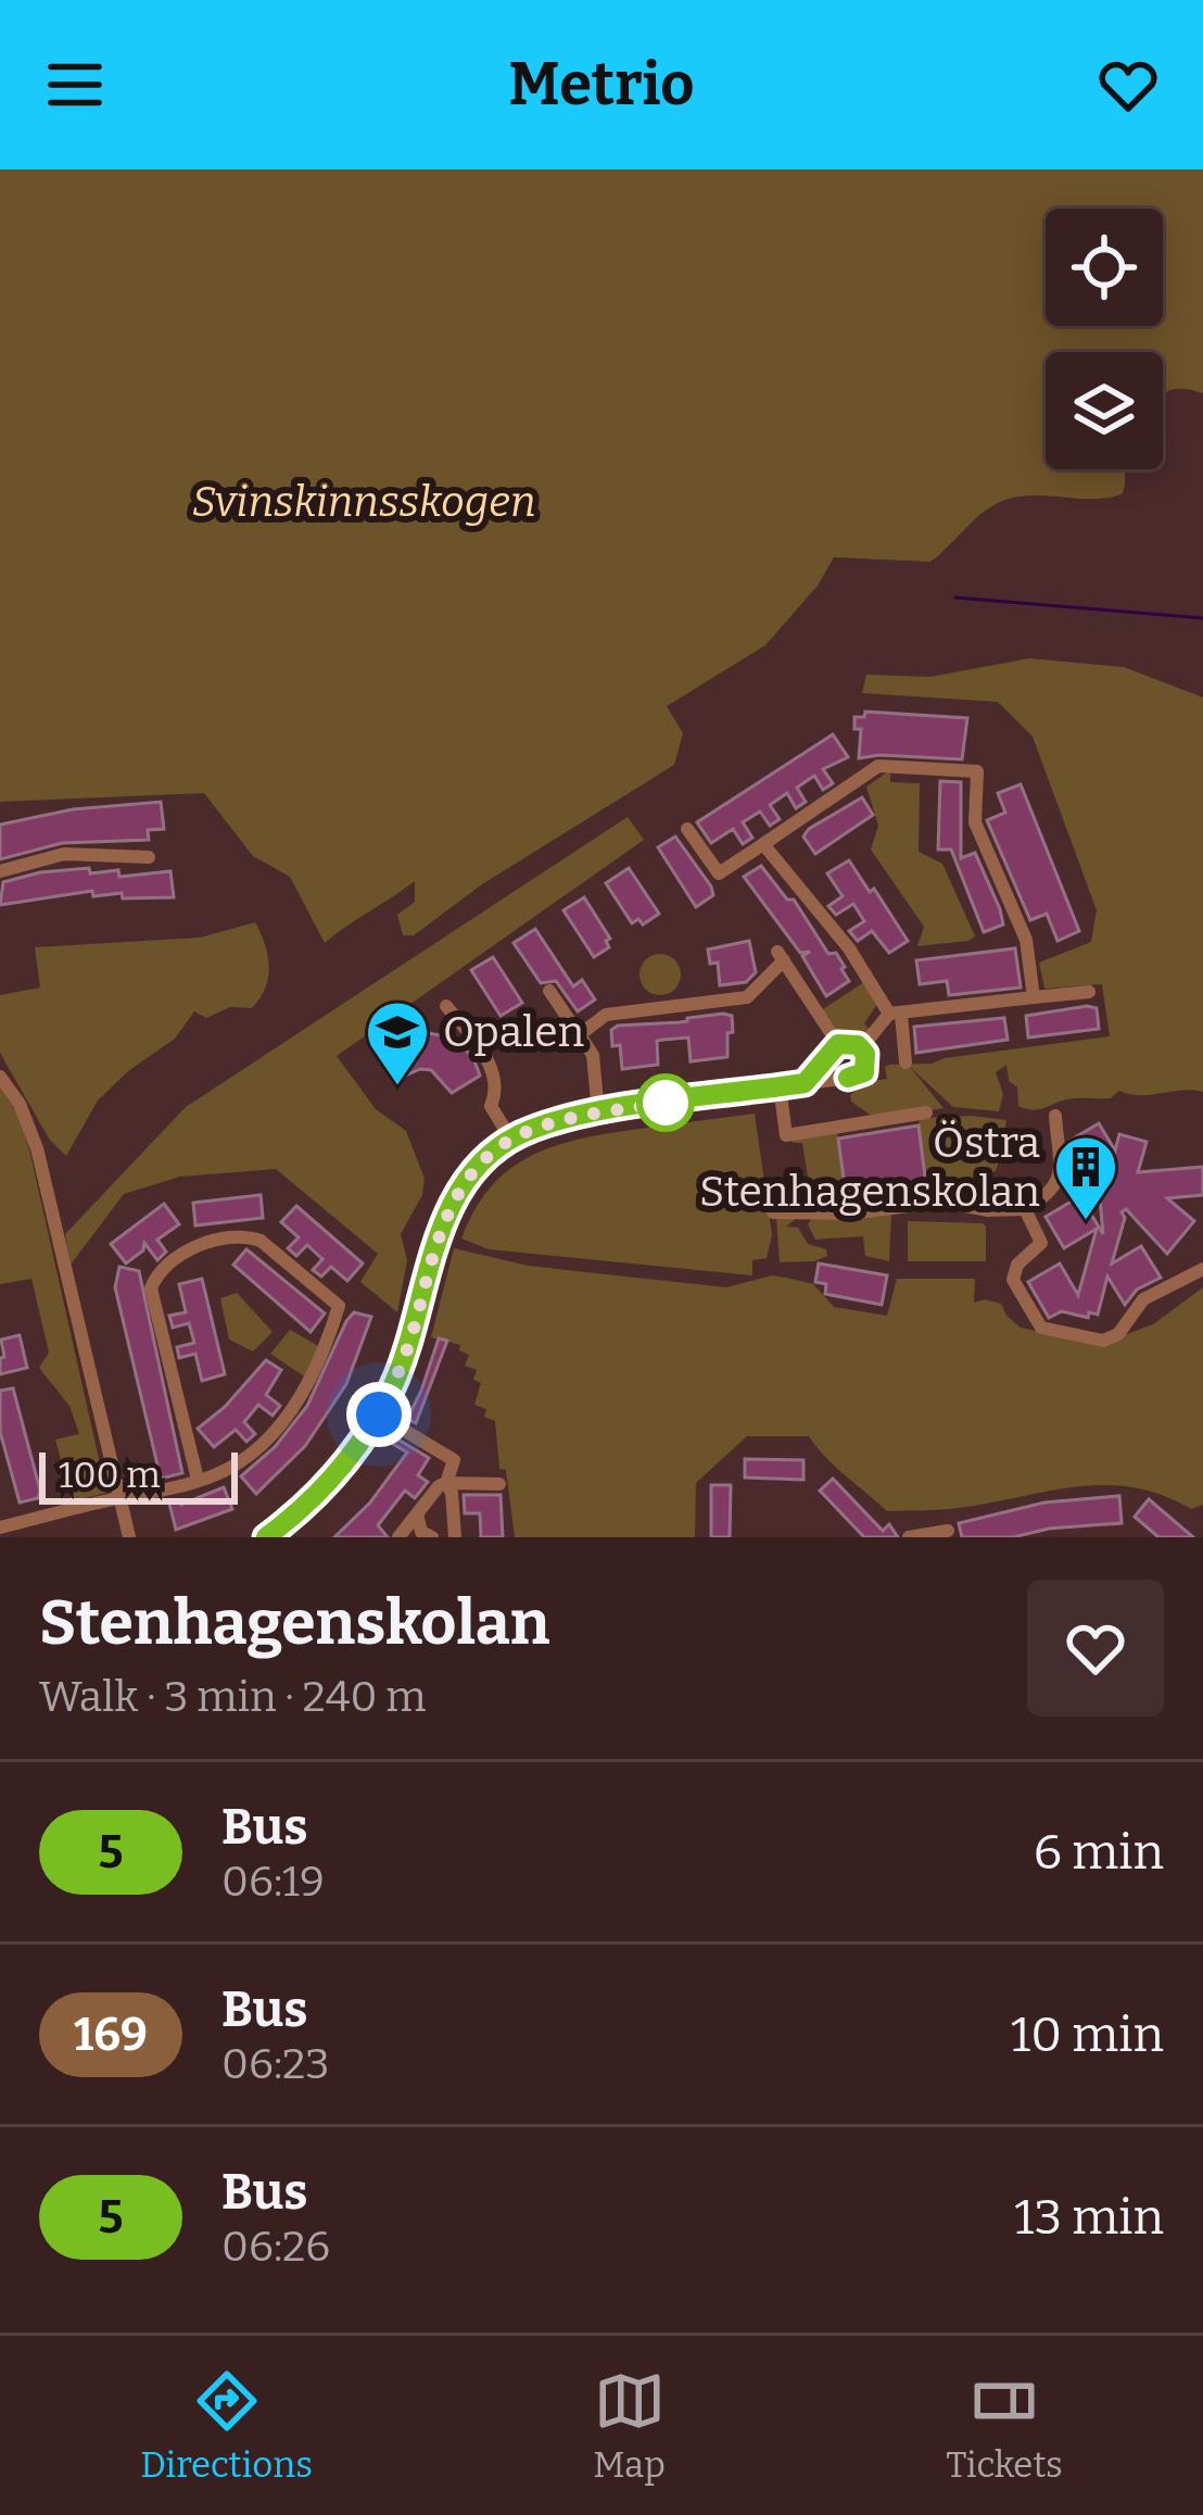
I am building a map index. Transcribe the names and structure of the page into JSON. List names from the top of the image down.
{
  "parks": ["Svinskinnsskogen"],
  "places": {
    "school or university": ["Opalen"],
    "building": ["Östra Stenhagenskolan"]
  },
  "lines": ["bus line 5"],
  "scale_bar": "100 m",
  "page": {
    "header": "Metrio",
    "scale": "100 m",
    "heading": ["Stenhagenskolan", "Walk · 3 min · 240 m"],
    "list": [
      {
        "mark": "5",
        "name": "Bus",
        "note": "06:19",
        "value": "6 min"
      },
      {
        "mark": "169",
        "name": "Bus",
        "note": "06:23",
        "value": "10 min"
      },
      {
        "mark": "5",
        "name": "Bus",
        "note": "06:26",
        "value": "13 min"
      }
    ],
    "tabs": ["Directions", "Map", "Tickets"]
  }
}
